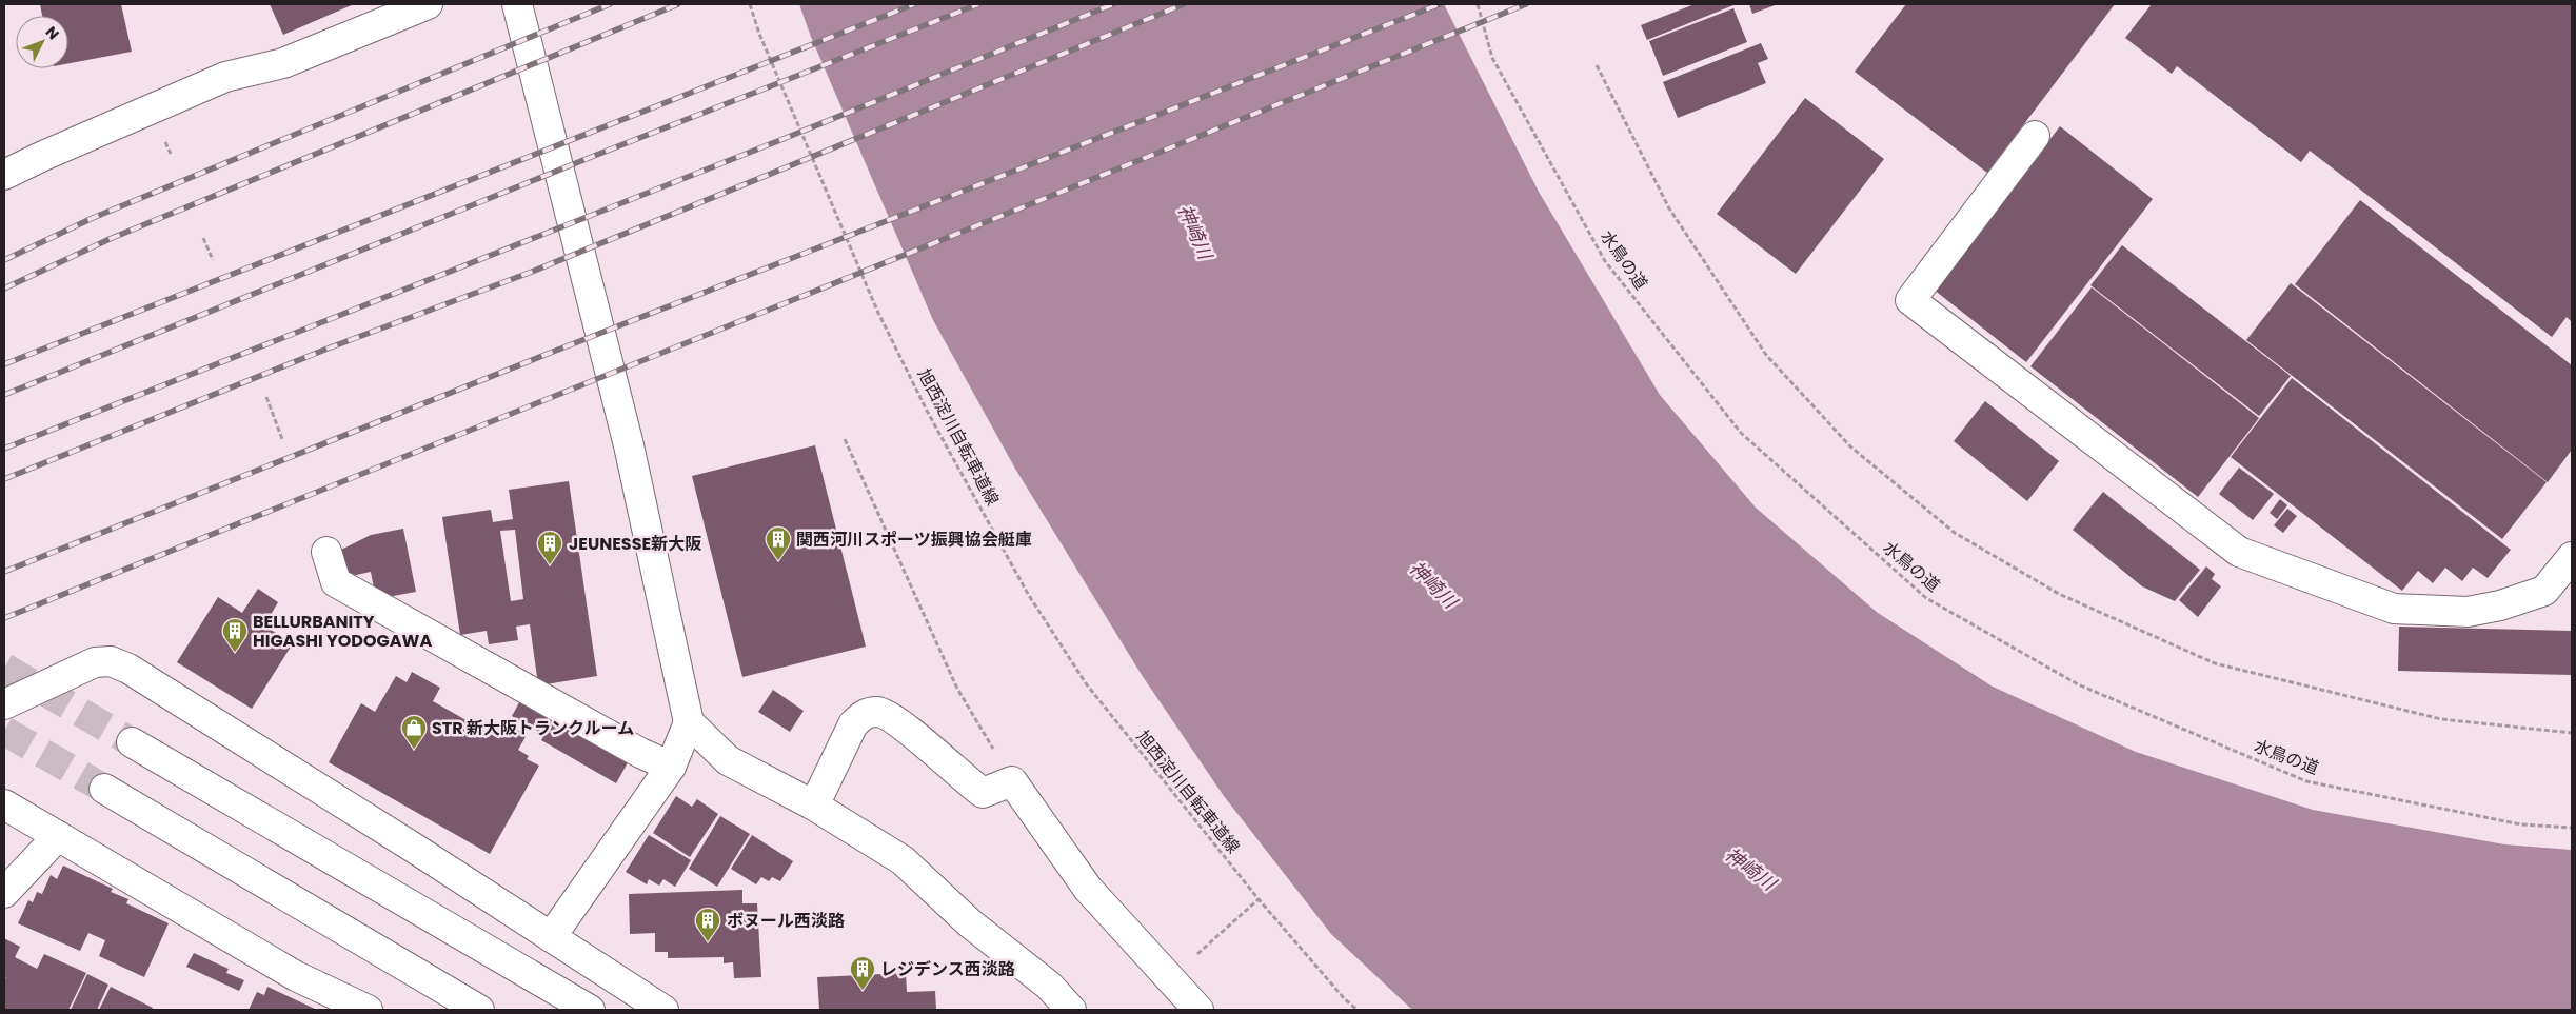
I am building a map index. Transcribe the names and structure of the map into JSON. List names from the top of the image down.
{
  "streets": {
    "path": ["水鳥の道", "旭西淀川自転車道線"]
  },
  "water": ["神崎川"],
  "places": {
    "building": [
      "関西河川スポーツ振興協会艇庫",
      "JEUNESSE新大阪",
      "BELLURBANITY HIGASHI YODOGAWA",
      "ボヌール西淡路",
      "レジデンス西淡路"
    ],
    "shop": ["STR 新大阪トランクルーム"]
  },
  "north": "top right"
}
